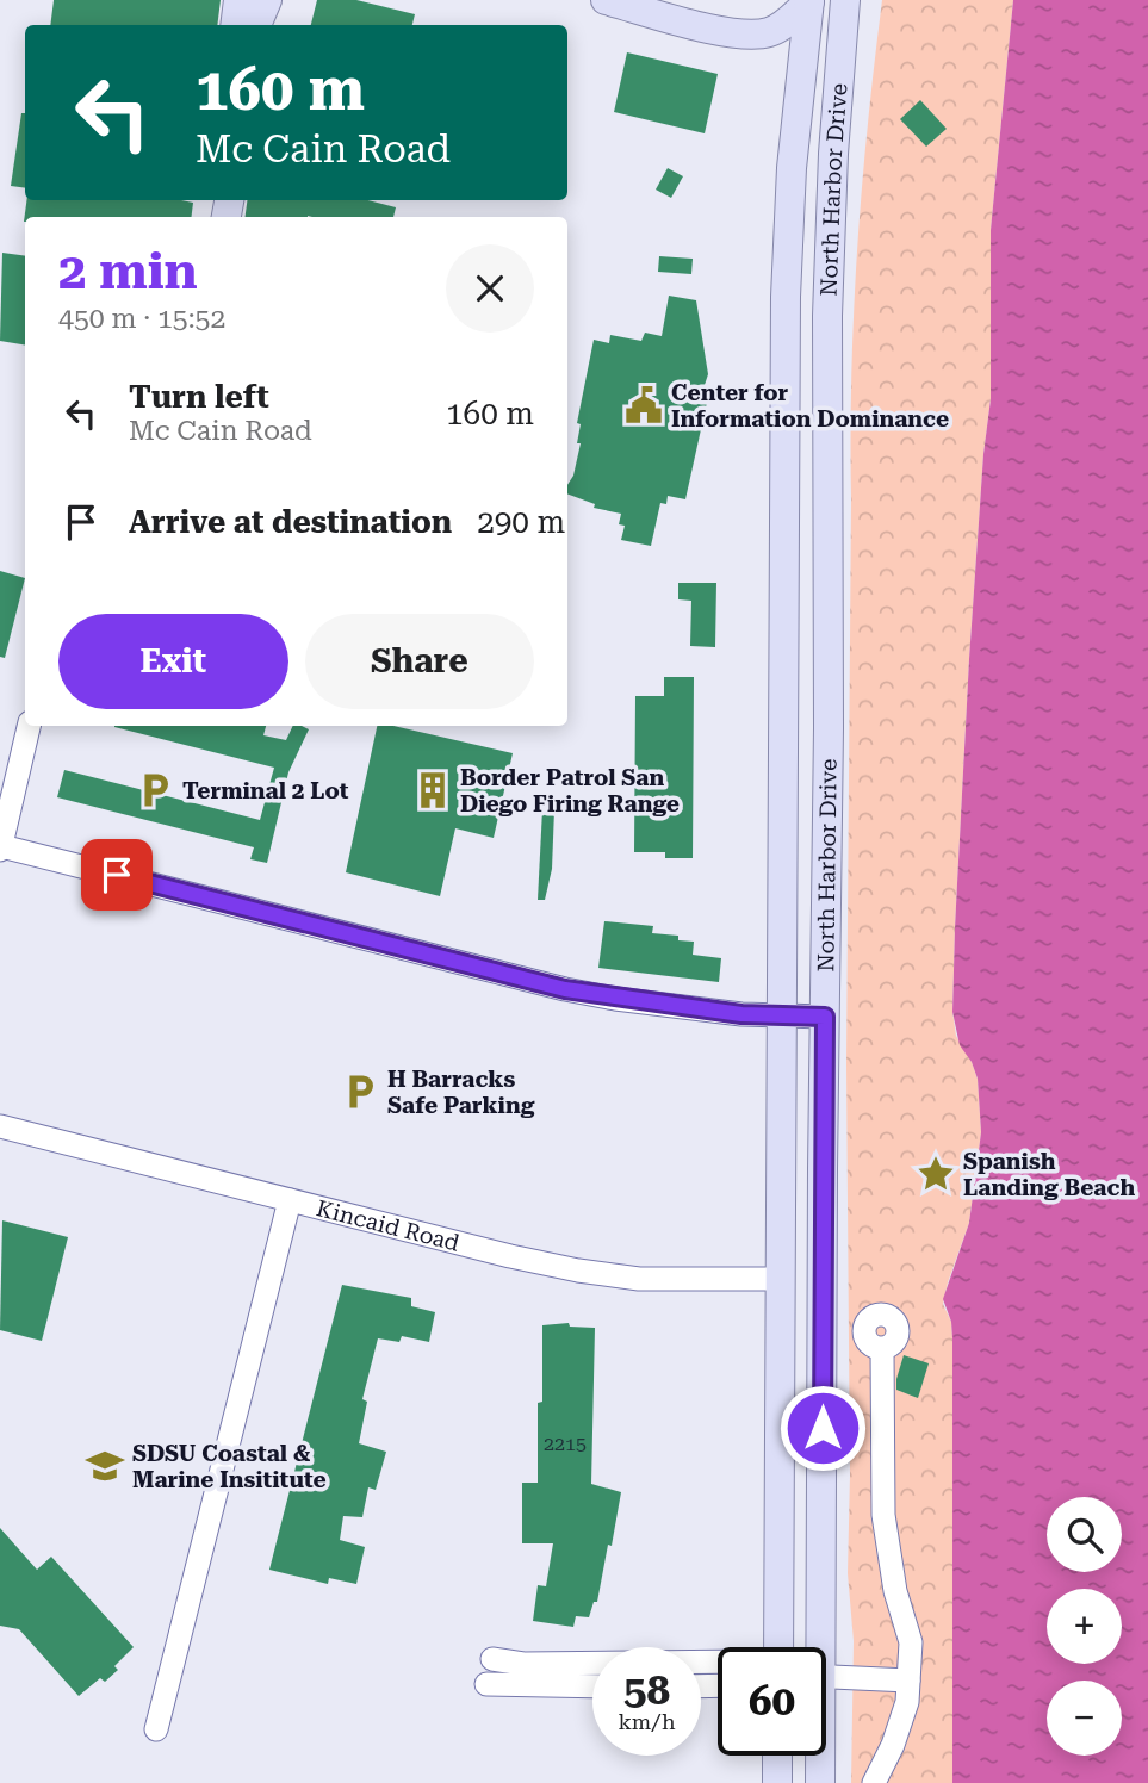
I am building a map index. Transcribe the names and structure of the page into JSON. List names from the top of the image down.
{
  "streets": {
    "main road": ["North Harbor Drive"],
    "street": ["Kincaid Road"]
  },
  "crossings": [
    ["North Harbor Drive", "Kincaid Road"]
  ],
  "places": {
    "public building": ["Center for Information Dominance"],
    "parking": ["Terminal 2 Lot", "H Barracks Safe Parking"],
    "building": ["Border Patrol San Diego Firing Range"],
    "place": ["Spanish Landing Beach"],
    "school or university": ["SDSU Coastal & Marine Insititute"]
  },
  "house_numbers": ["2215"],
  "page": {
    "turn": ["160 m", "Mc Cain Road"],
    "heading": ["2 min", "450 m · 15:52"],
    "list": [
      {
        "name": "Turn left",
        "note": "Mc Cain Road",
        "value": "160 m"
      },
      {
        "name": "Arrive at destination",
        "value": "290 m"
      }
    ],
    "buttons": ["Exit", "Share"],
    "map_buttons": ["+", "−"],
    "speed": "58 km/h",
    "limit": "60"
  }
}
